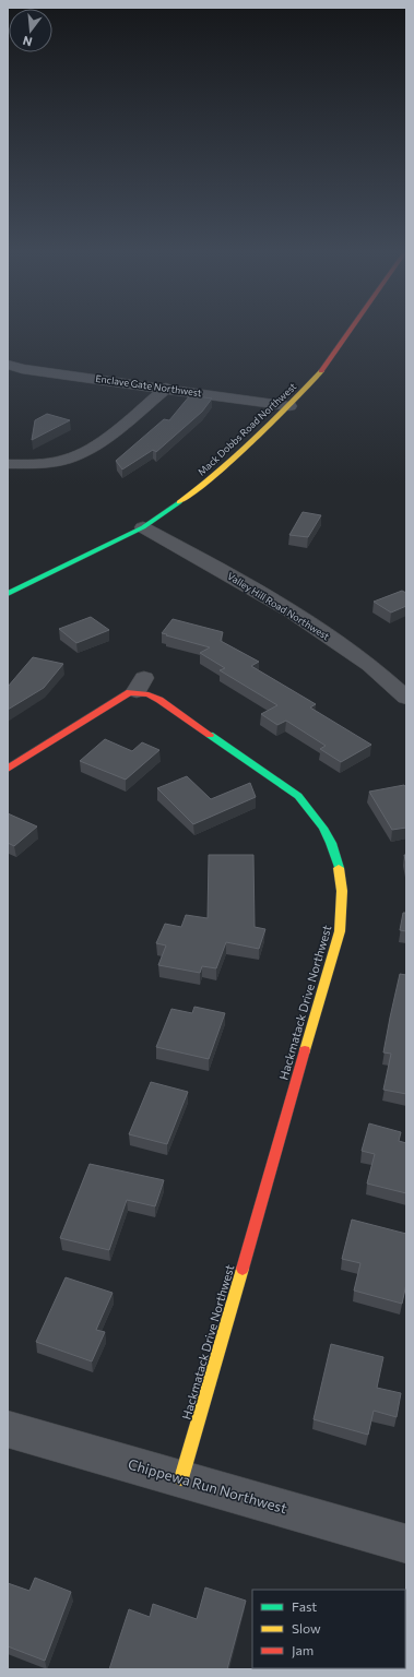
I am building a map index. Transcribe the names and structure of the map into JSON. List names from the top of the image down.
{
  "streets": {
    "street": [
      "Enclave Gate Northwest",
      "Mack Dobbs Road Northwest",
      "Valley Hill Road Northwest",
      "Hackmatack Drive Northwest",
      "Chippewa Run Northwest"
    ]
  },
  "crossings": [
    ["Enclave Gate Northwest", "Mack Dobbs Road Northwest"],
    ["Mack Dobbs Road Northwest", "Valley Hill Road Northwest"],
    ["Hackmatack Drive Northwest", "Chippewa Run Northwest"]
  ],
  "legend": ["Fast", "Slow", "Jam"],
  "north": "bottom"
}
